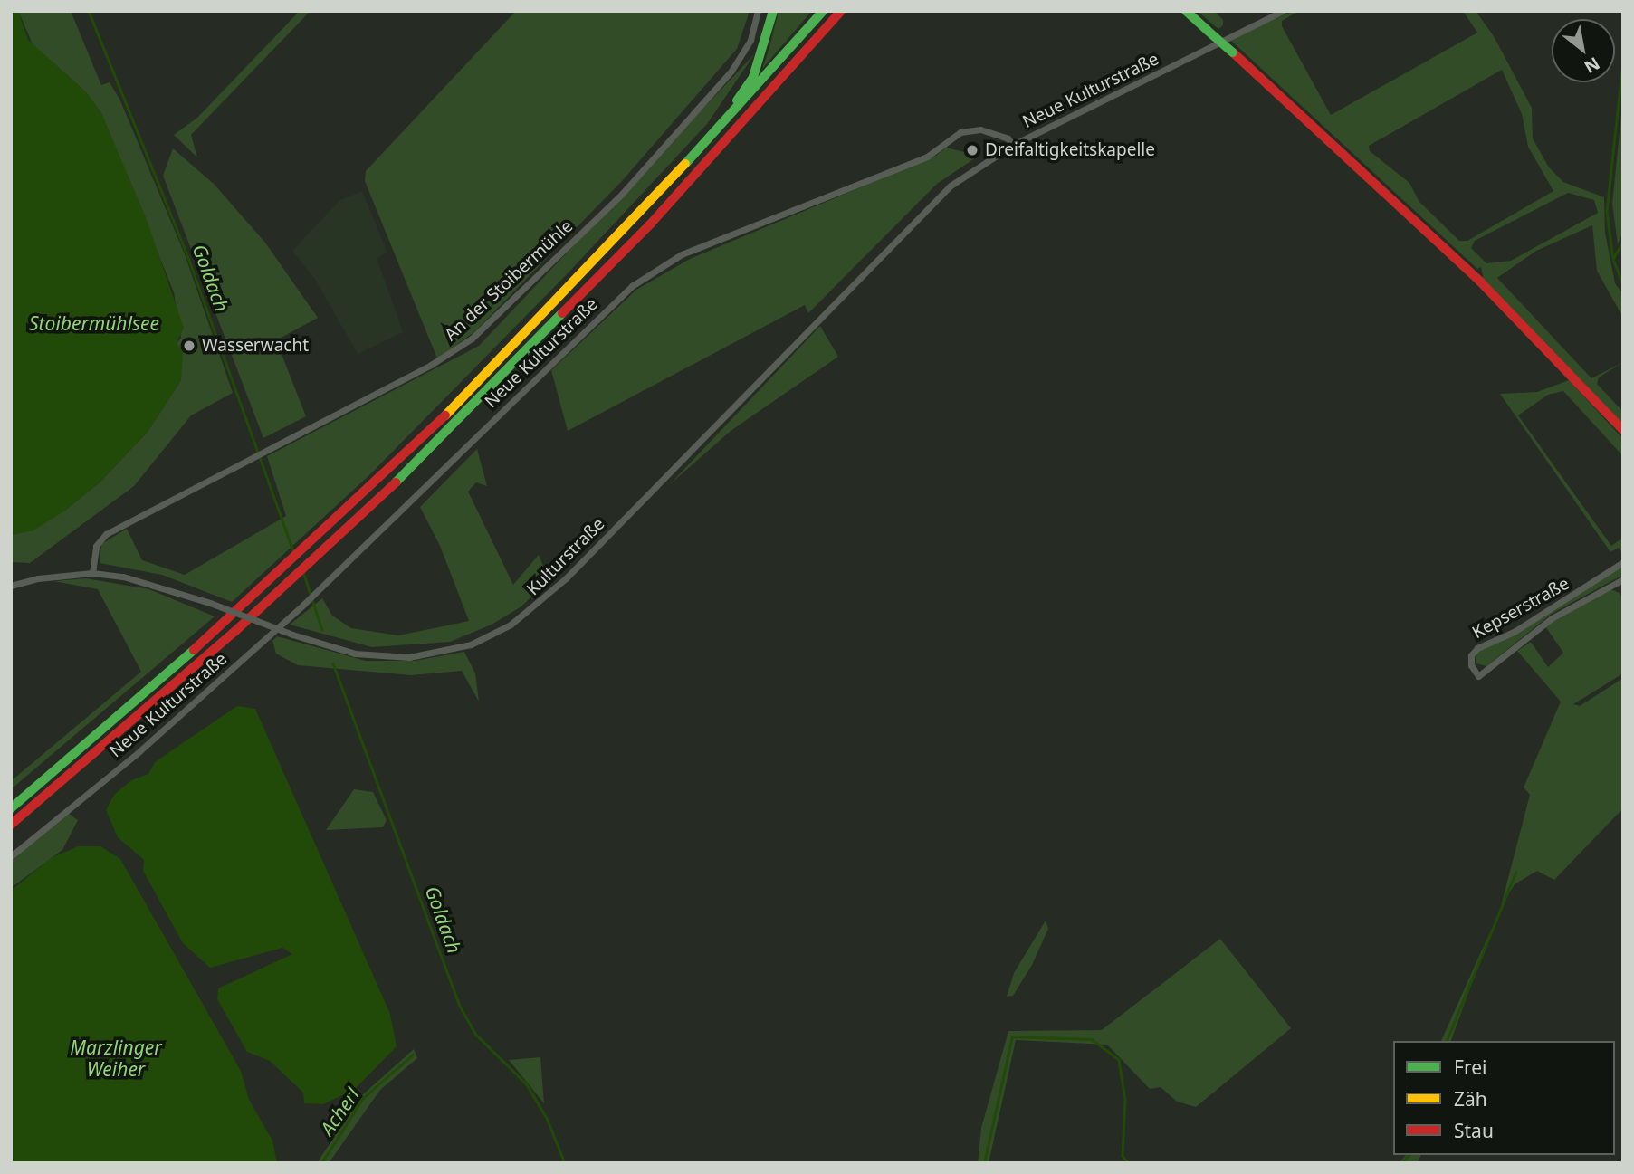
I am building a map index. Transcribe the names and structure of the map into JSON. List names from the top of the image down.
{
  "streets": {
    "street": [
      "Neue Kulturstraße",
      "An der Stoibermühle",
      "Kulturstraße",
      "Kepserstraße"
    ]
  },
  "crossings": [
    ["Neue Kulturstraße", "Kulturstraße"],
    ["An der Stoibermühle", "Kulturstraße"]
  ],
  "water": [
    "Goldach",
    "Stoibermühlsee",
    "Marzlinger Weiher",
    "Acherl"
  ],
  "places": ["Dreifaltigkeitskapelle", "Wasserwacht"],
  "legend": ["Frei", "Zäh", "Stau"],
  "north": "bottom right"
}
